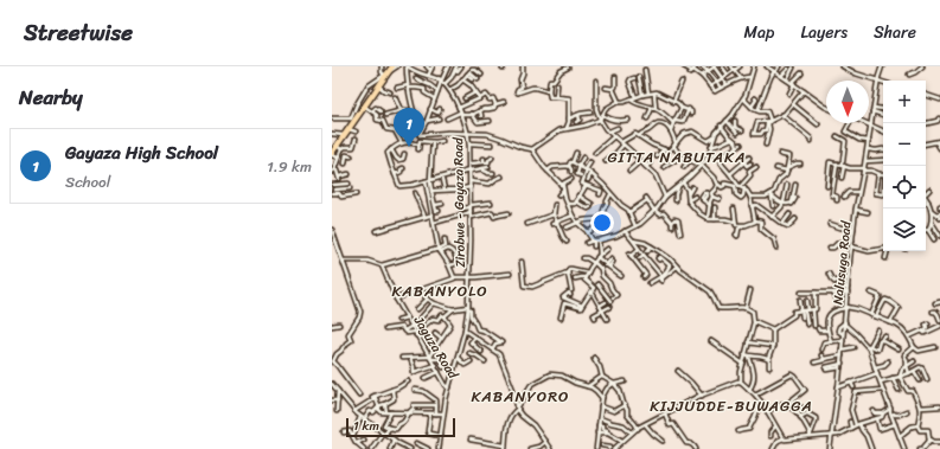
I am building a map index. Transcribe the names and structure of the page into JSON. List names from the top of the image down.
{
  "streets": {
    "street": ["Zirobwe - Gayaza Road", "Nalusuga Road", "Jaguza Road"]
  },
  "crossings": [
    ["Zirobwe - Gayaza Road", "Jaguza Road"]
  ],
  "districts": [
    "GITTA NABUTAKA",
    "KABANYOLO",
    "KABANYORO",
    "KIJJUDDE-BUWAGGA"
  ],
  "scale_bar": "1 km",
  "north": "bottom",
  "page": {
    "header": "Streetwise",
    "nav": ["Map", "Layers", "Share"],
    "heading": "Nearby",
    "map_buttons": ["+", "−"],
    "pins": "1",
    "list": [
      {
        "mark": "1",
        "name": "Gayaza High School",
        "note": "School",
        "value": "1.9 km"
      }
    ],
    "scale": "1 km"
  }
}
